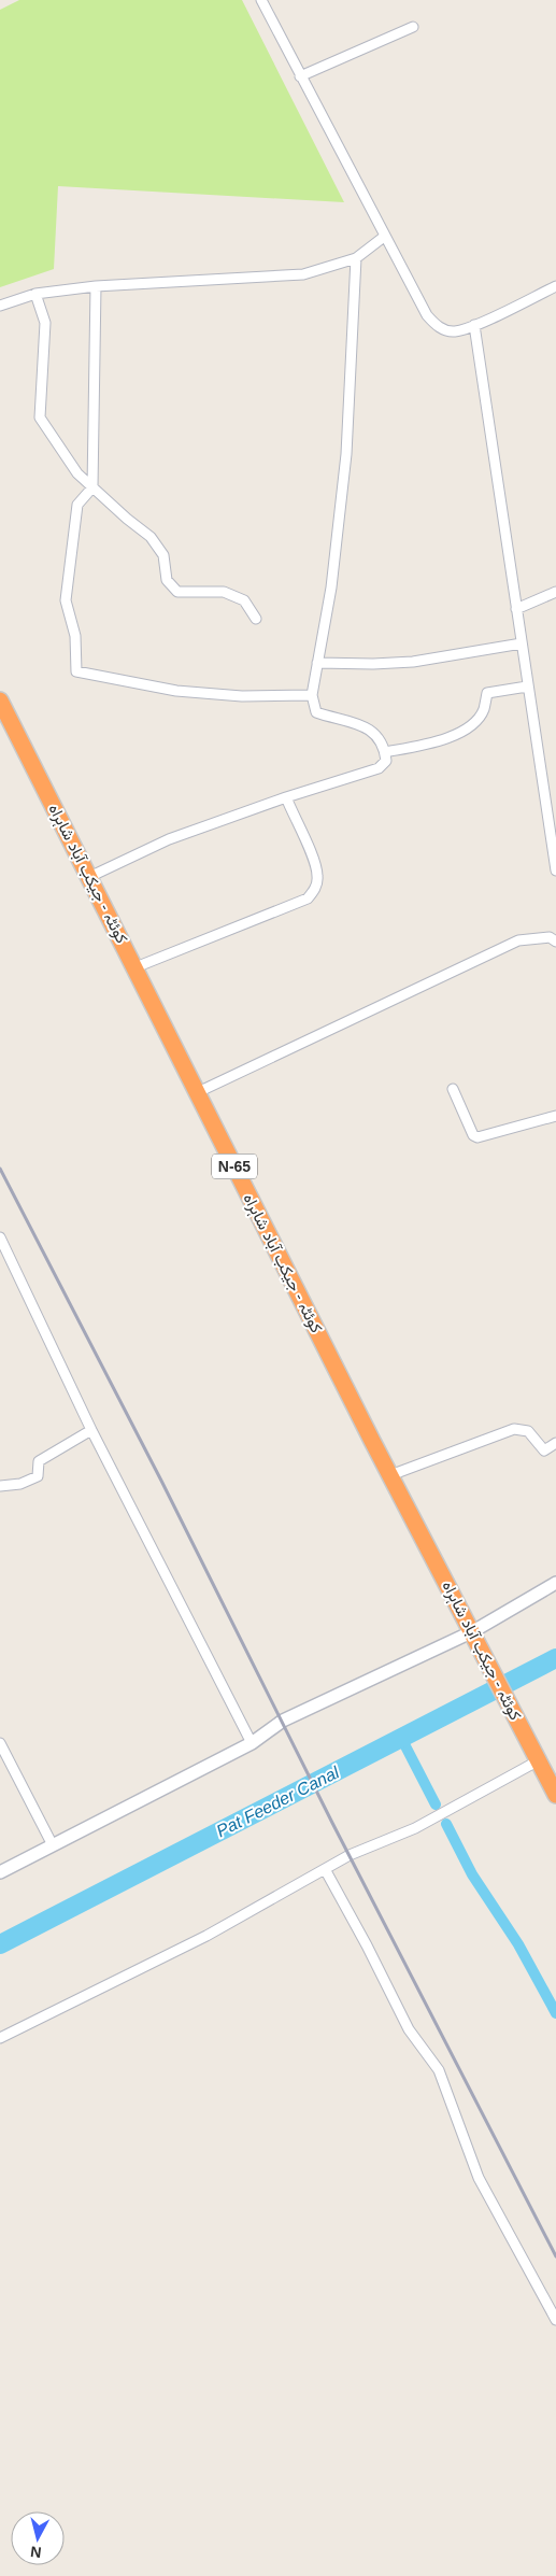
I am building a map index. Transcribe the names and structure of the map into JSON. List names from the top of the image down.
{
  "streets": {
    "highway": ["کوئٹہ - جیکب آباد شاہراہ", "N-65"]
  },
  "water": ["Pat Feeder Canal"],
  "north": "bottom"
}
